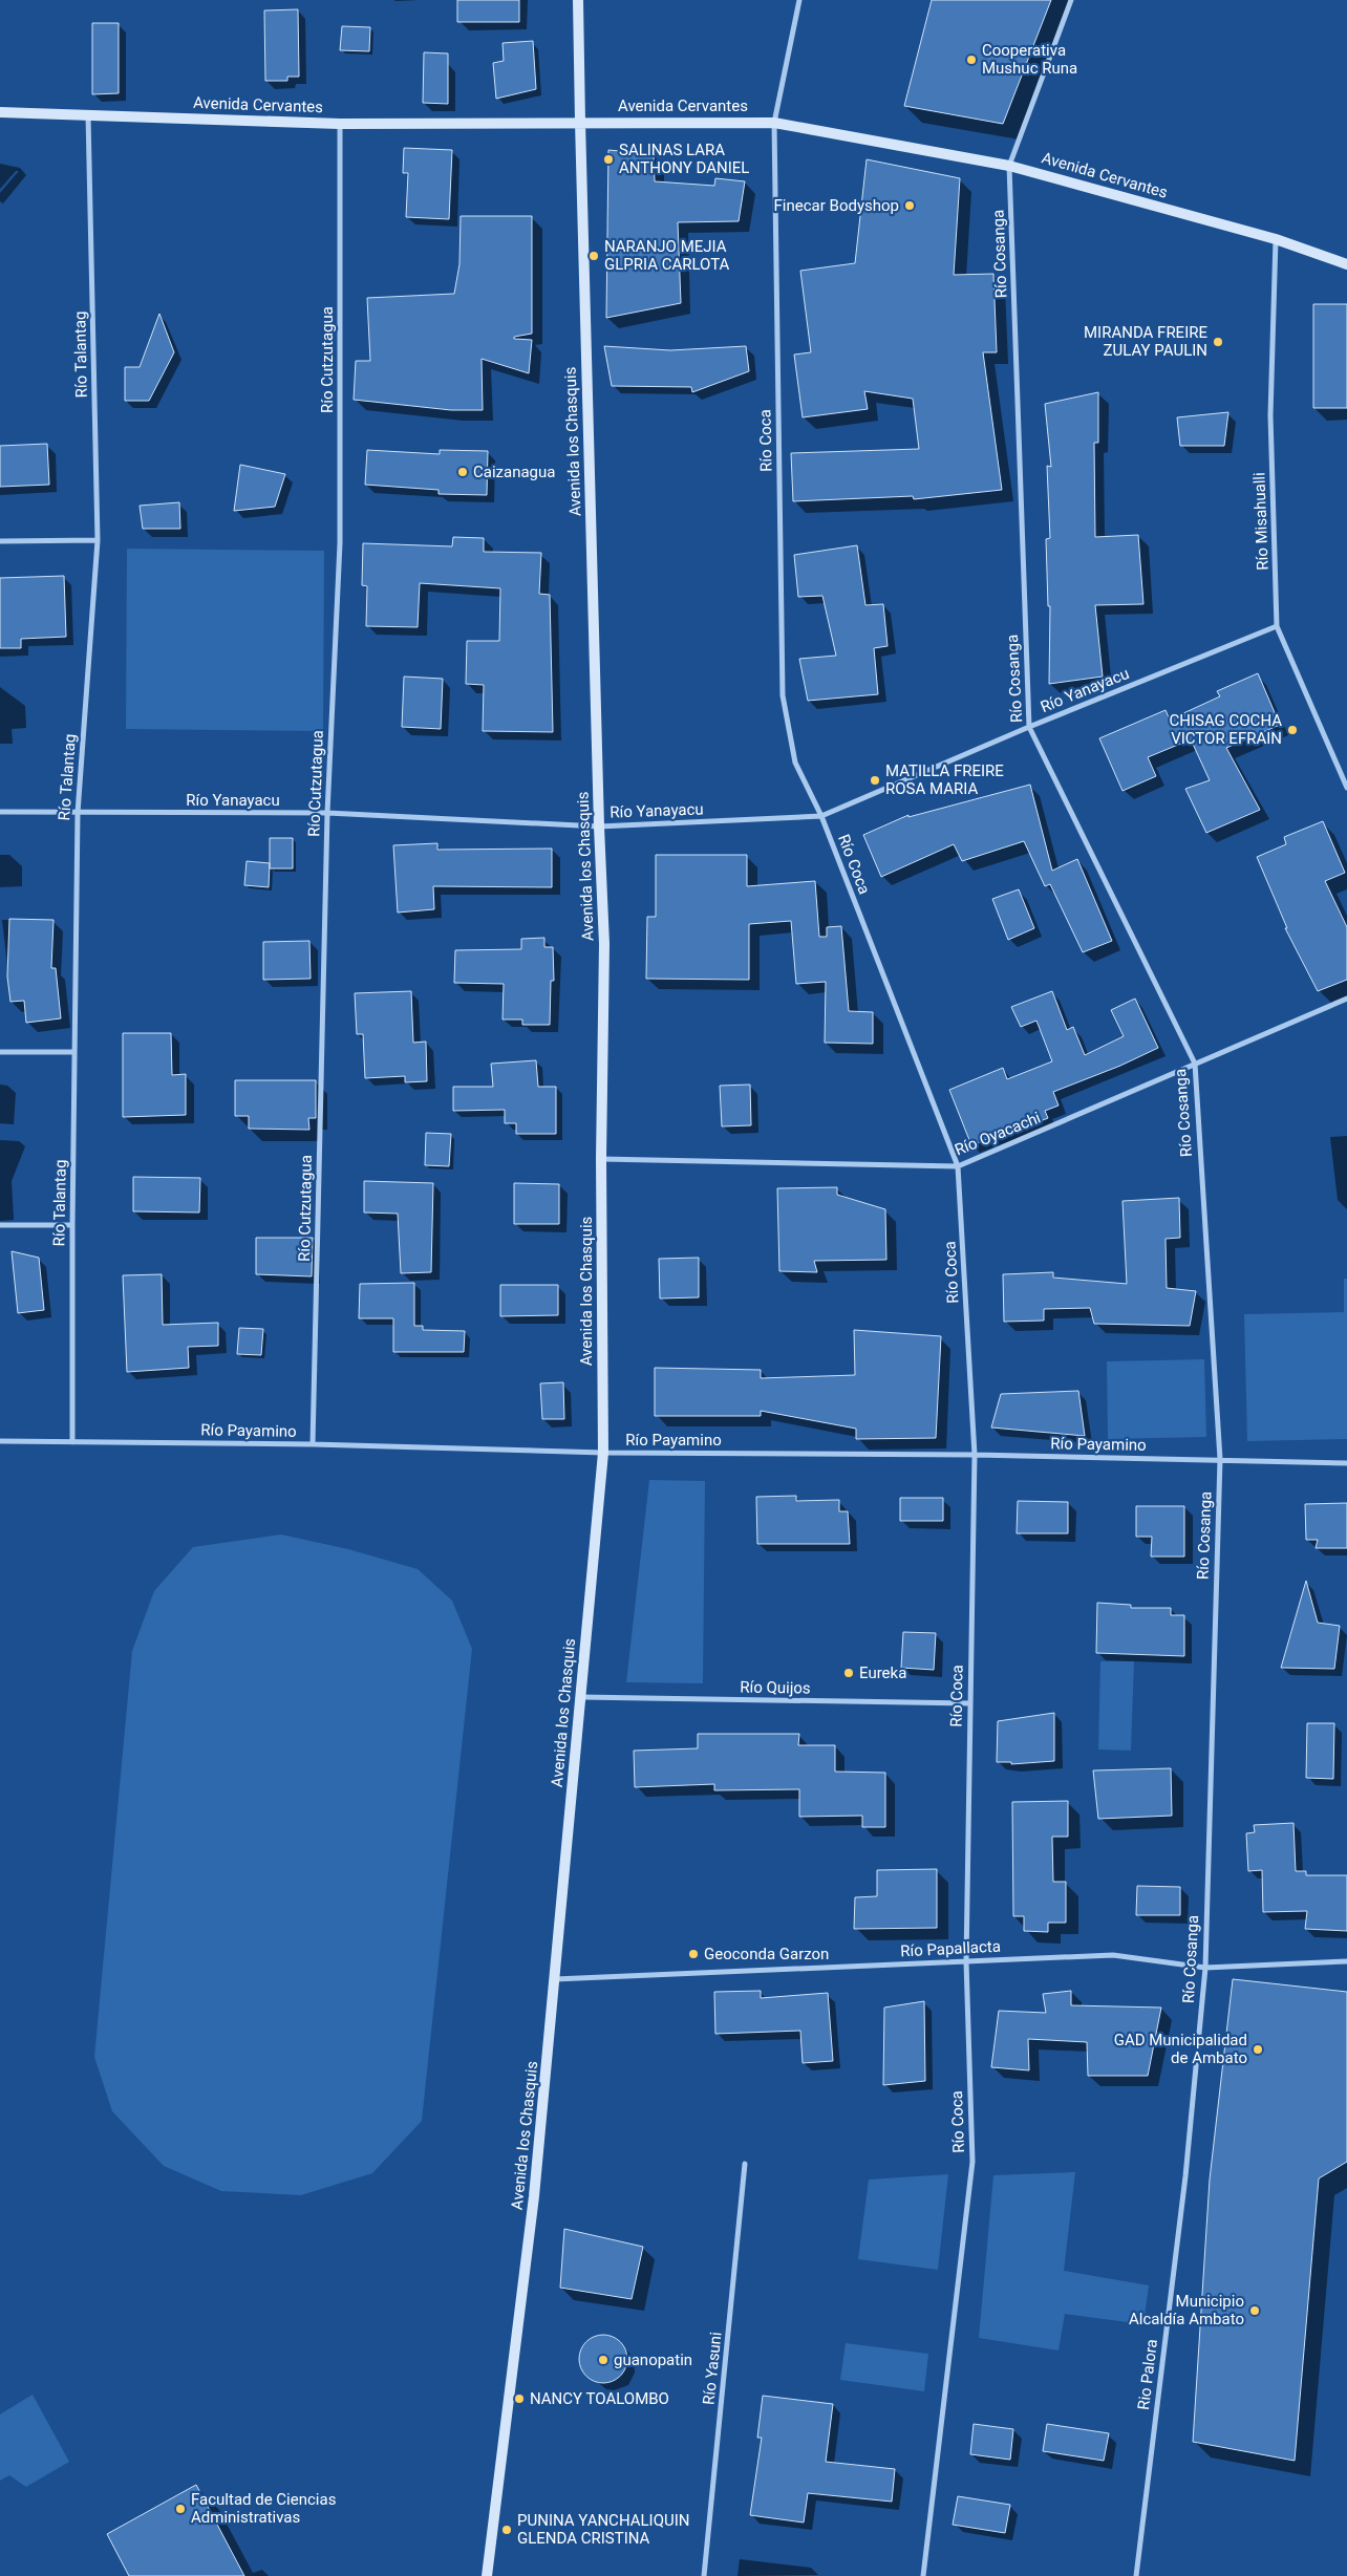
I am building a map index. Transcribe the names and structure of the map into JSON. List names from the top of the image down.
{
  "streets": {
    "street": [
      "Avenida Cervantes",
      "Río Cosanga",
      "Río Talantag",
      "Río Cutzutagua",
      "Río Coca",
      "Avenida los Chasquis",
      "Río Misahualli",
      "Río Yanayacu",
      "Río Oyacachi",
      "Río Payamino",
      "Río Quijos",
      "Río Papallacta",
      "Río Yasuni",
      "Rio Palora"
    ]
  },
  "crossings": [
    ["Avenida Cervantes", "Río Cosanga"],
    ["Avenida Cervantes", "Río Talantag"],
    ["Avenida Cervantes", "Río Cutzutagua"],
    ["Avenida Cervantes", "Río Coca"],
    ["Avenida Cervantes", "Avenida los Chasquis"],
    ["Avenida Cervantes", "Río Misahualli"],
    ["Río Cosanga", "Río Yanayacu"],
    ["Río Cosanga", "Río Oyacachi"],
    ["Río Cosanga", "Río Payamino"],
    ["Río Cosanga", "Río Papallacta"],
    ["Río Cosanga", "Rio Palora"],
    ["Río Talantag", "Río Yanayacu"],
    ["Río Talantag", "Río Payamino"],
    ["Río Cutzutagua", "Río Yanayacu"],
    ["Río Cutzutagua", "Río Payamino"],
    ["Río Coca", "Río Yanayacu"],
    ["Río Coca", "Río Oyacachi"],
    ["Río Coca", "Río Payamino"],
    ["Río Coca", "Río Quijos"],
    ["Río Coca", "Río Papallacta"],
    ["Avenida los Chasquis", "Río Yanayacu"],
    ["Avenida los Chasquis", "Río Oyacachi"],
    ["Avenida los Chasquis", "Río Payamino"],
    ["Avenida los Chasquis", "Río Quijos"],
    ["Avenida los Chasquis", "Río Papallacta"],
    ["Río Misahualli", "Río Yanayacu"]
  ],
  "places": [
    "Cooperativa Mushuc Runa",
    "SALINAS LARA ANTHONY DANIEL",
    "Finecar Bodyshop",
    "NARANJO MEJIA GLPRIA CARLOTA",
    "MIRANDA FREIRE ZULAY PAULIN",
    "Caizanagua",
    "CHISAG COCHA VICTOR EFRAIN",
    "MATILLA FREIRE ROSA MARIA",
    "Eureka",
    "Geoconda Garzon",
    "GAD Municipalidad de Ambato",
    "Municipio Alcaldía Ambato",
    "guanopatin",
    "NANCY TOALOMBO",
    "Facultad de Ciencias Administrativas",
    "PUNINA YANCHALIQUIN GLENDA CRISTINA"
  ]
}
